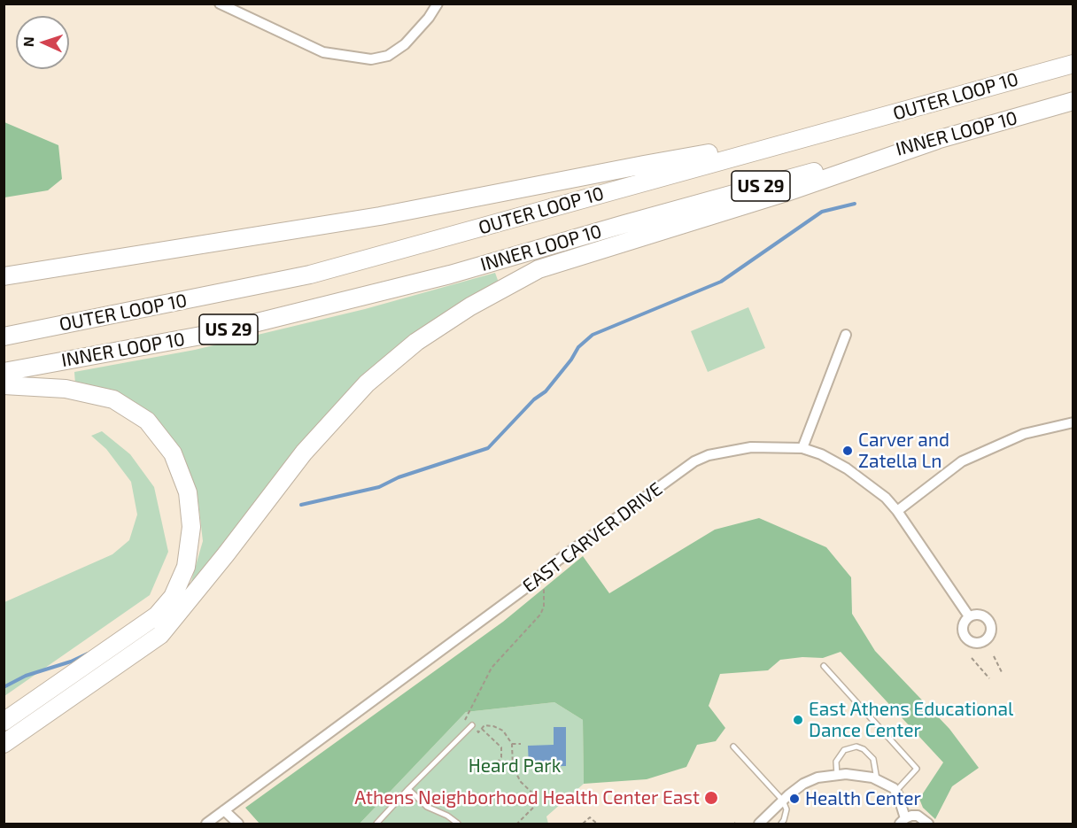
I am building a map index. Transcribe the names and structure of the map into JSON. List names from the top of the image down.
{
  "streets": {
    "highway": ["OUTER LOOP 10", "INNER LOOP 10", "US 29"],
    "street": ["EAST CARVER DRIVE"]
  },
  "parks": ["Heard Park"],
  "places": [
    "Carver and Zatella Ln",
    "East Athens Educational Dance Center",
    "Athens Neighborhood Health Center East",
    "Health Center"
  ],
  "north": "left"
}
